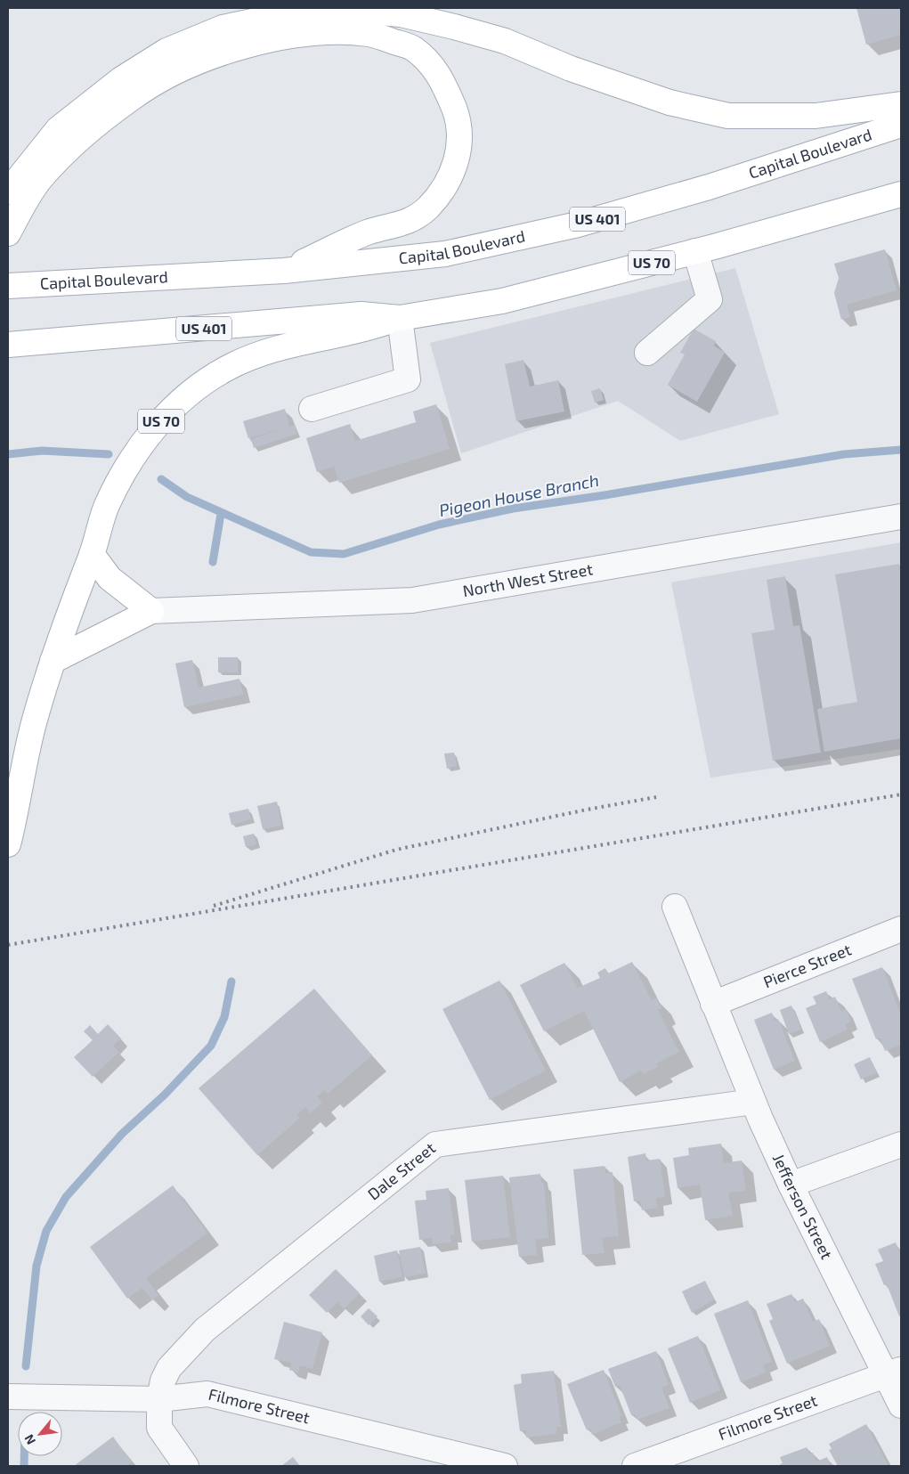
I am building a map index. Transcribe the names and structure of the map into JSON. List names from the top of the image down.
{
  "streets": {
    "main road": ["Capital Boulevard", "US 401", "US 70"],
    "street": [
      "North West Street",
      "Pierce Street",
      "Dale Street",
      "Jefferson Street",
      "Filmore Street"
    ]
  },
  "crossings": [
    ["US 401", "US 70"],
    ["Pierce Street", "Jefferson Street"],
    ["Dale Street", "Jefferson Street"],
    ["Dale Street", "Filmore Street"],
    ["Jefferson Street", "Filmore Street"]
  ],
  "water": ["Pigeon House Branch"],
  "north": "bottom left"
}
